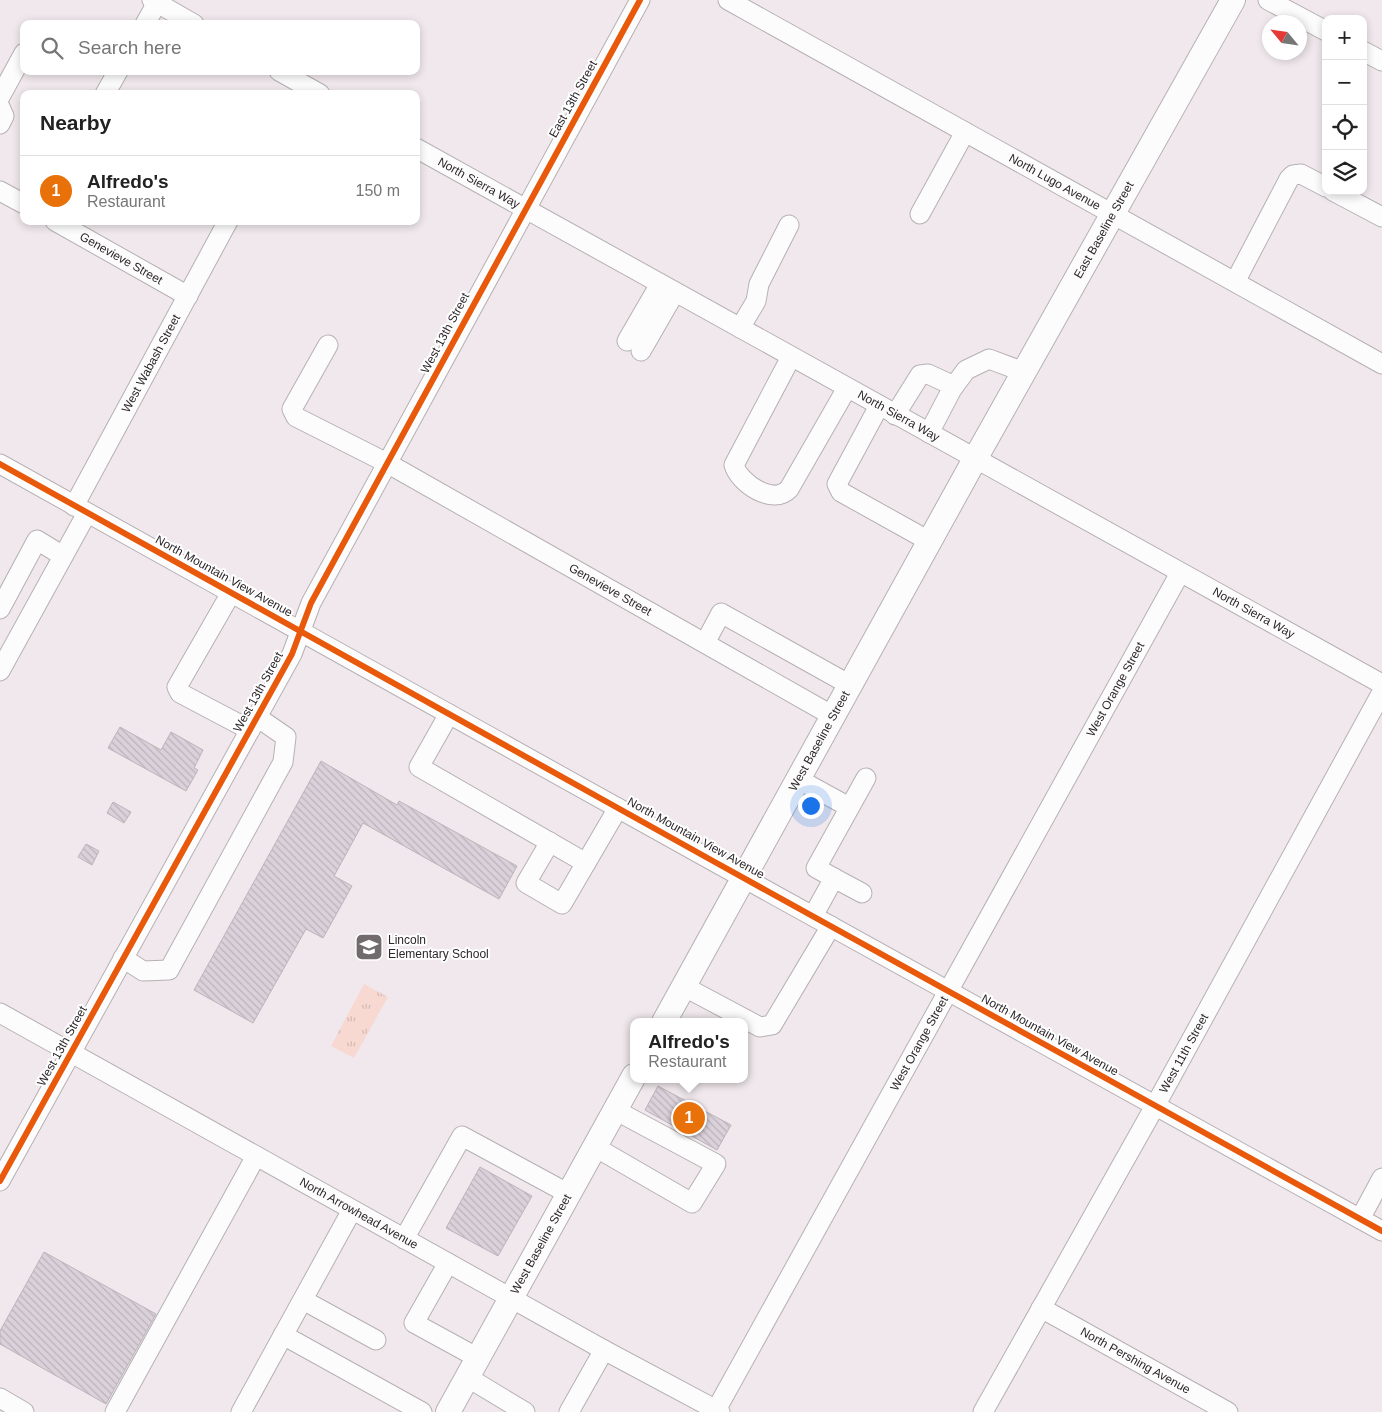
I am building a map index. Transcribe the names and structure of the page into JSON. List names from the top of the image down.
{
  "streets": {
    "main road": ["East Baseline Street", "West Baseline Street"],
    "street": [
      "East 13th Street",
      "North Lugo Avenue",
      "North Sierra Way",
      "Genevieve Street",
      "West 13th Street",
      "West Wabash Street",
      "North Mountain View Avenue",
      "West Orange Street",
      "West 11th Street",
      "North Arrowhead Avenue",
      "North Pershing Avenue"
    ]
  },
  "crossings": [
    ["East 13th Street", "North Sierra Way"],
    ["East 13th Street", "West 13th Street"],
    ["North Lugo Avenue", "East Baseline Street"],
    ["North Sierra Way", "East Baseline Street"],
    ["North Sierra Way", "West 13th Street"],
    ["North Sierra Way", "West Orange Street"],
    ["North Sierra Way", "West Baseline Street"],
    ["East Baseline Street", "West Baseline Street"],
    ["Genevieve Street", "West 13th Street"],
    ["Genevieve Street", "West Wabash Street"],
    ["Genevieve Street", "West Baseline Street"],
    ["West 13th Street", "North Mountain View Avenue"],
    ["West 13th Street", "North Arrowhead Avenue"],
    ["West Wabash Street", "North Mountain View Avenue"],
    ["North Mountain View Avenue", "West Orange Street"],
    ["North Mountain View Avenue", "West Baseline Street"],
    ["North Mountain View Avenue", "West 11th Street"],
    ["West Orange Street", "North Arrowhead Avenue"],
    ["West Baseline Street", "North Arrowhead Avenue"],
    ["West 11th Street", "North Pershing Avenue"]
  ],
  "places": {
    "school or university": ["Lincoln Elementary School"]
  },
  "north": "top left",
  "page": {
    "map_buttons": ["+", "−"],
    "search": "Search here",
    "heading": "Nearby",
    "list": [
      {
        "mark": "1",
        "name": "Alfredo's",
        "note": "Restaurant",
        "value": "150 m"
      }
    ],
    "popup": ["Alfredo's", "Restaurant"],
    "pins": "1"
  }
}
